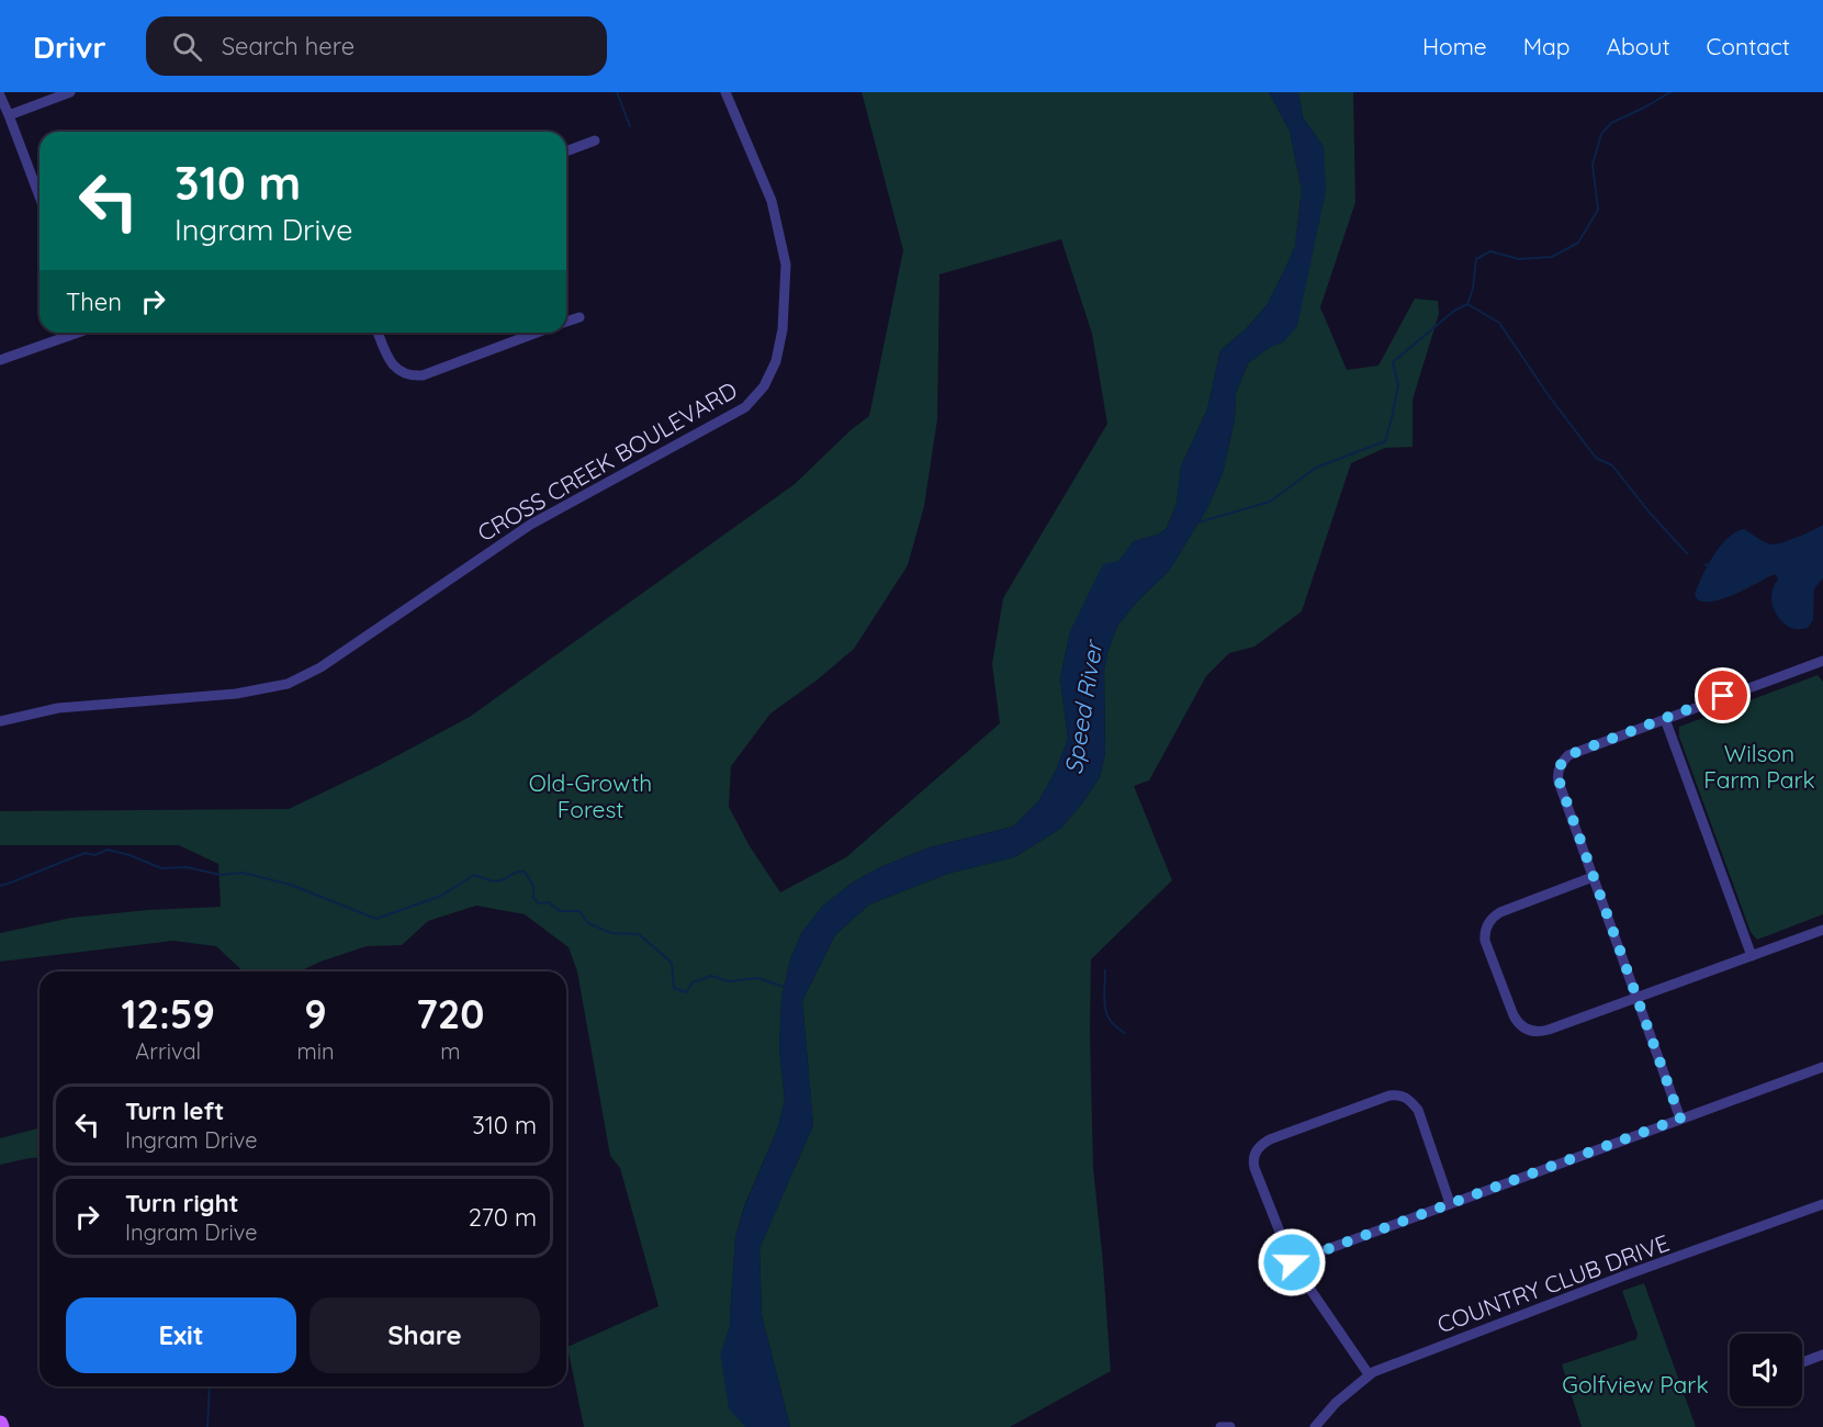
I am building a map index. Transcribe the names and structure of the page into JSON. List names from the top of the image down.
{
  "streets": {
    "street": ["CROSS CREEK BOULEVARD", "COUNTRY CLUB DRIVE"]
  },
  "water": ["Speed River"],
  "parks": ["Wilson Farm Park", "Old-Growth Forest", "Golfview Park"],
  "page": {
    "header": "Drivr",
    "search": "Search here",
    "nav": [
      "Home",
      "Map",
      "About",
      "Contact"
    ],
    "turn": ["310 m", "Ingram Drive"],
    "then": "Then",
    "eta": [
      "12:59",
      "Arrival",
      "9",
      "min",
      "720",
      "m"
    ],
    "list": [
      {
        "name": "Turn left",
        "note": "Ingram Drive",
        "value": "310 m"
      },
      {
        "name": "Turn right",
        "note": "Ingram Drive",
        "value": "270 m"
      }
    ],
    "buttons": ["Exit", "Share"]
  }
}
